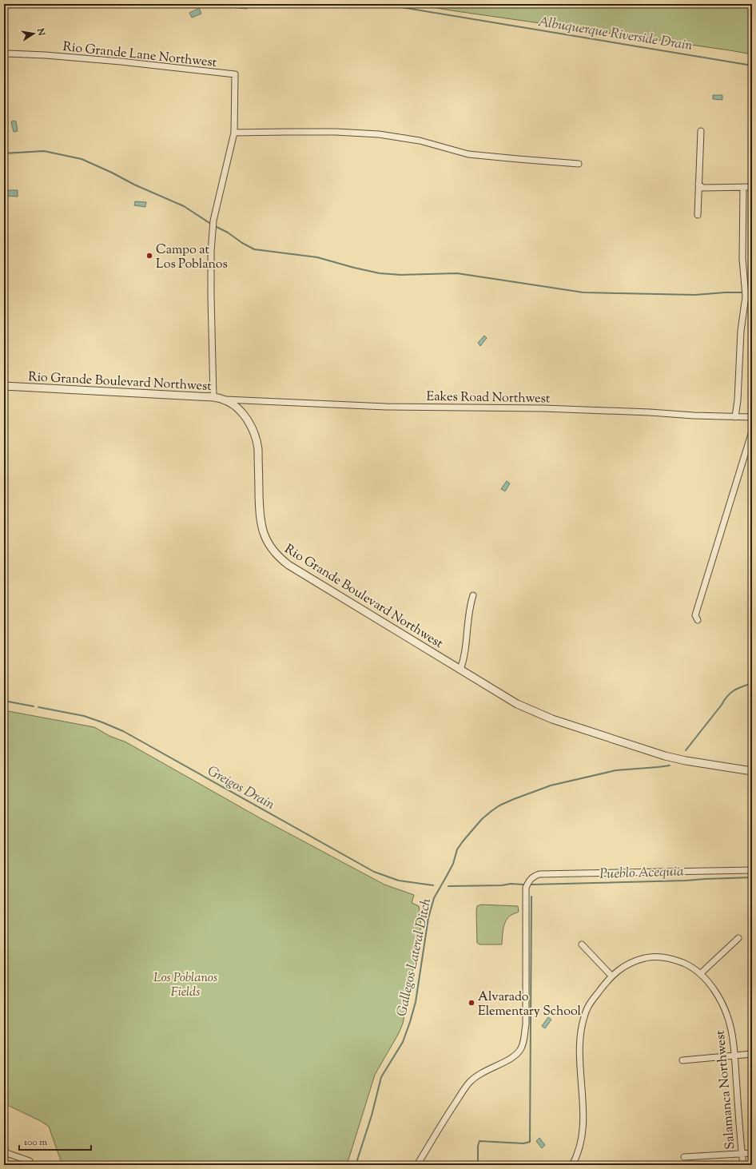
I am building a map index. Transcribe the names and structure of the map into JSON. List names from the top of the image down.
{
  "streets": {
    "street": [
      "Rio Grande Lane Northwest",
      "Rio Grande Boulevard Northwest",
      "Eakes Road Northwest",
      "Salamanca Northwest"
    ]
  },
  "crossings": [
    ["Rio Grande Boulevard Northwest", "Eakes Road Northwest"]
  ],
  "water": [
    "Albuquerque Riverside Drain",
    "Greigos Drain",
    "Pueblo Acequia",
    "Gallegos Lateral Ditch"
  ],
  "parks": ["Los Poblanos Fields"],
  "places": ["Campo at Los Poblanos", "Alvarado Elementary School"],
  "scale_bar": "100 m",
  "north": "right"
}
